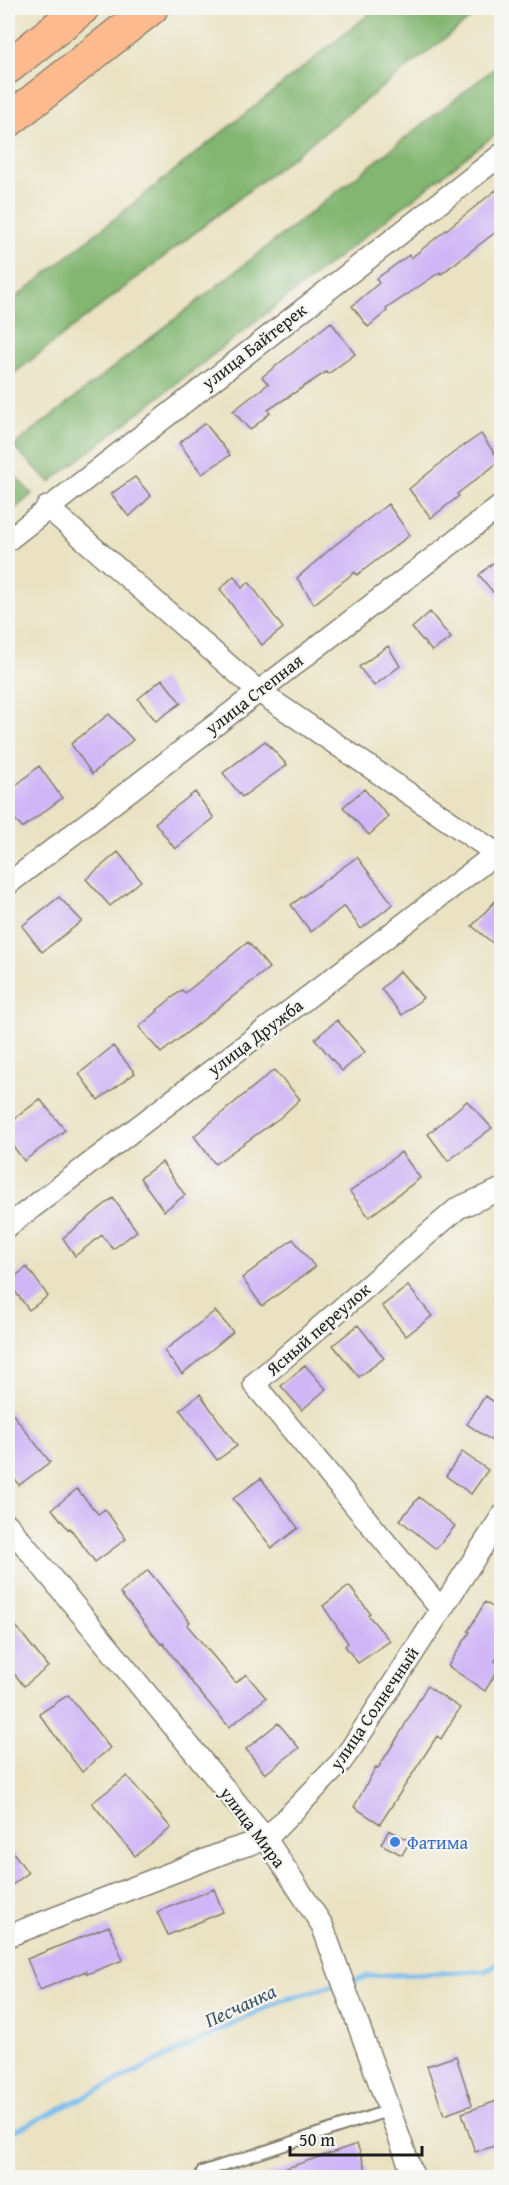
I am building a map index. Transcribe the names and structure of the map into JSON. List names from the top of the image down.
{
  "streets": {
    "street": [
      "улица Байтерек",
      "улица Степная",
      "улица Дружба",
      "Ясный переулок",
      "улица Солнечный",
      "улица Мира"
    ]
  },
  "crossings": [
    ["Ясный переулок", "улица Солнечный"],
    ["улица Солнечный", "улица Мира"]
  ],
  "water": ["Песчанка"],
  "places": ["Фатима"],
  "scale_bar": "50 m"
}
